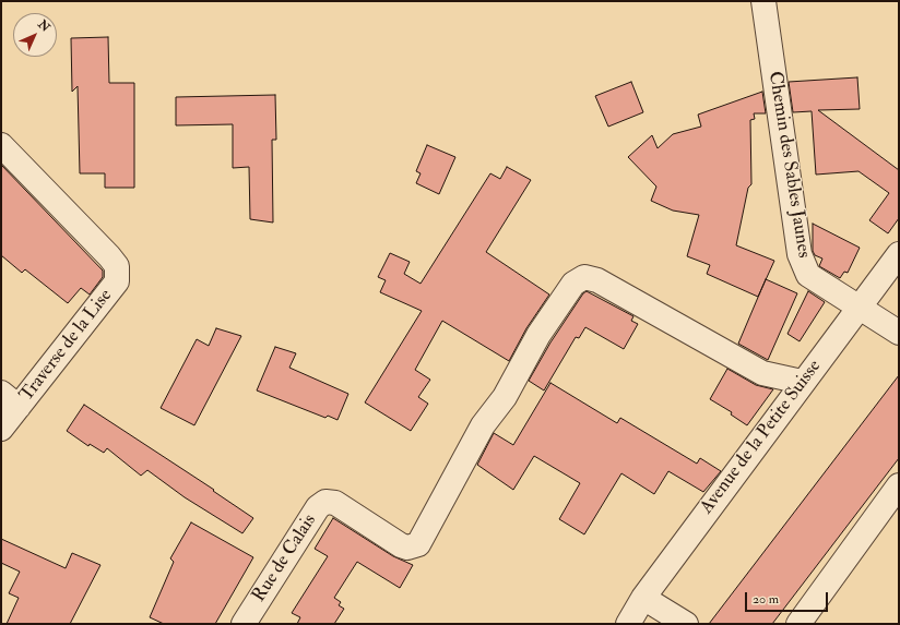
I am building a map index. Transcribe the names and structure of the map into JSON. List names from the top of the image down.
{
  "streets": {
    "street": [
      "Chemin des Sables Jaunes",
      "Traverse de la Lise",
      "Avenue de la Petite Suisse",
      "Rue de Calais"
    ]
  },
  "crossings": [
    ["Chemin des Sables Jaunes", "Avenue de la Petite Suisse"],
    ["Avenue de la Petite Suisse", "Rue de Calais"]
  ],
  "scale_bar": "20 m",
  "north": "top right"
}
